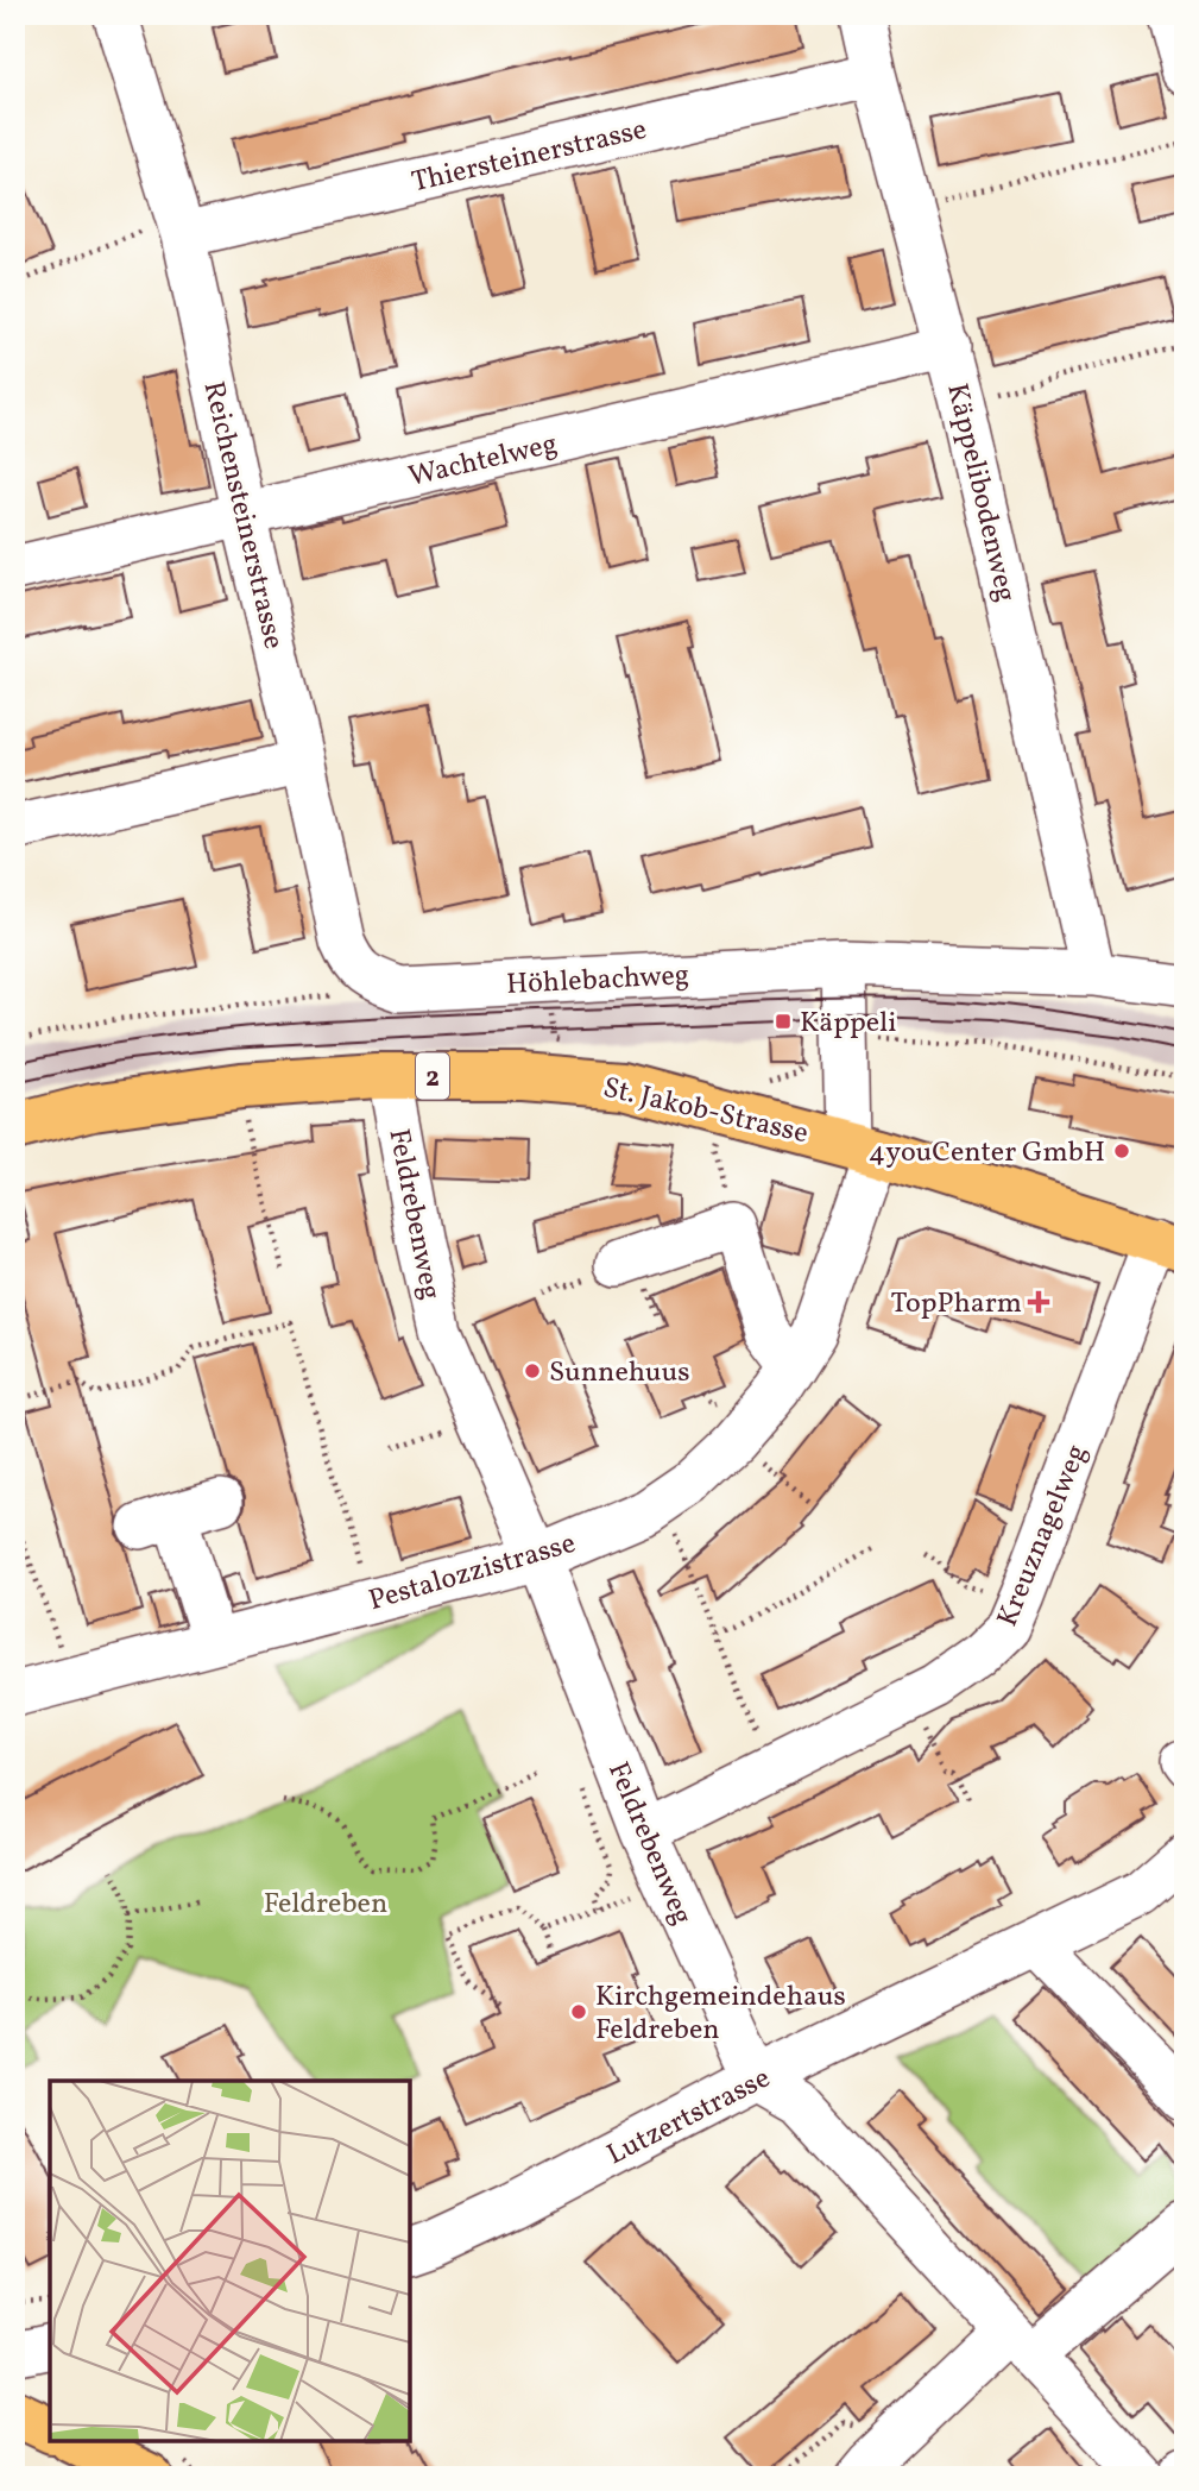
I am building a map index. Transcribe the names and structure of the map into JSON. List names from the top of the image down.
{
  "streets": {
    "main road": ["2", "St. Jakob-Strasse"],
    "street": [
      "Thiersteinerstrasse",
      "Wachtelweg",
      "Käppelibodenweg",
      "Reichensteinerstrasse",
      "Höhlebachweg",
      "Feldrebenweg",
      "Kreuznagelweg",
      "Pestalozzistrasse",
      "Lutzertstrasse"
    ]
  },
  "crossings": [
    ["Thiersteinerstrasse", "Käppelibodenweg"],
    ["Thiersteinerstrasse", "Reichensteinerstrasse"],
    ["Wachtelweg", "Käppelibodenweg"],
    ["Wachtelweg", "Reichensteinerstrasse"],
    ["Käppelibodenweg", "Höhlebachweg"],
    ["Reichensteinerstrasse", "Höhlebachweg"],
    ["Höhlebachweg", "Pestalozzistrasse"],
    ["St. Jakob-Strasse", "Feldrebenweg"],
    ["St. Jakob-Strasse", "Kreuznagelweg"],
    ["St. Jakob-Strasse", "Pestalozzistrasse"],
    ["Feldrebenweg", "Kreuznagelweg"],
    ["Feldrebenweg", "Pestalozzistrasse"],
    ["Feldrebenweg", "Lutzertstrasse"]
  ],
  "parks": ["Feldreben"],
  "places": {
    "transit": ["Käppeli"],
    "other": ["4youCenter GmbH", "Sunnehuus", "Kirchgemeindehaus Feldreben"],
    "health": ["TopPharm"]
  }
}
